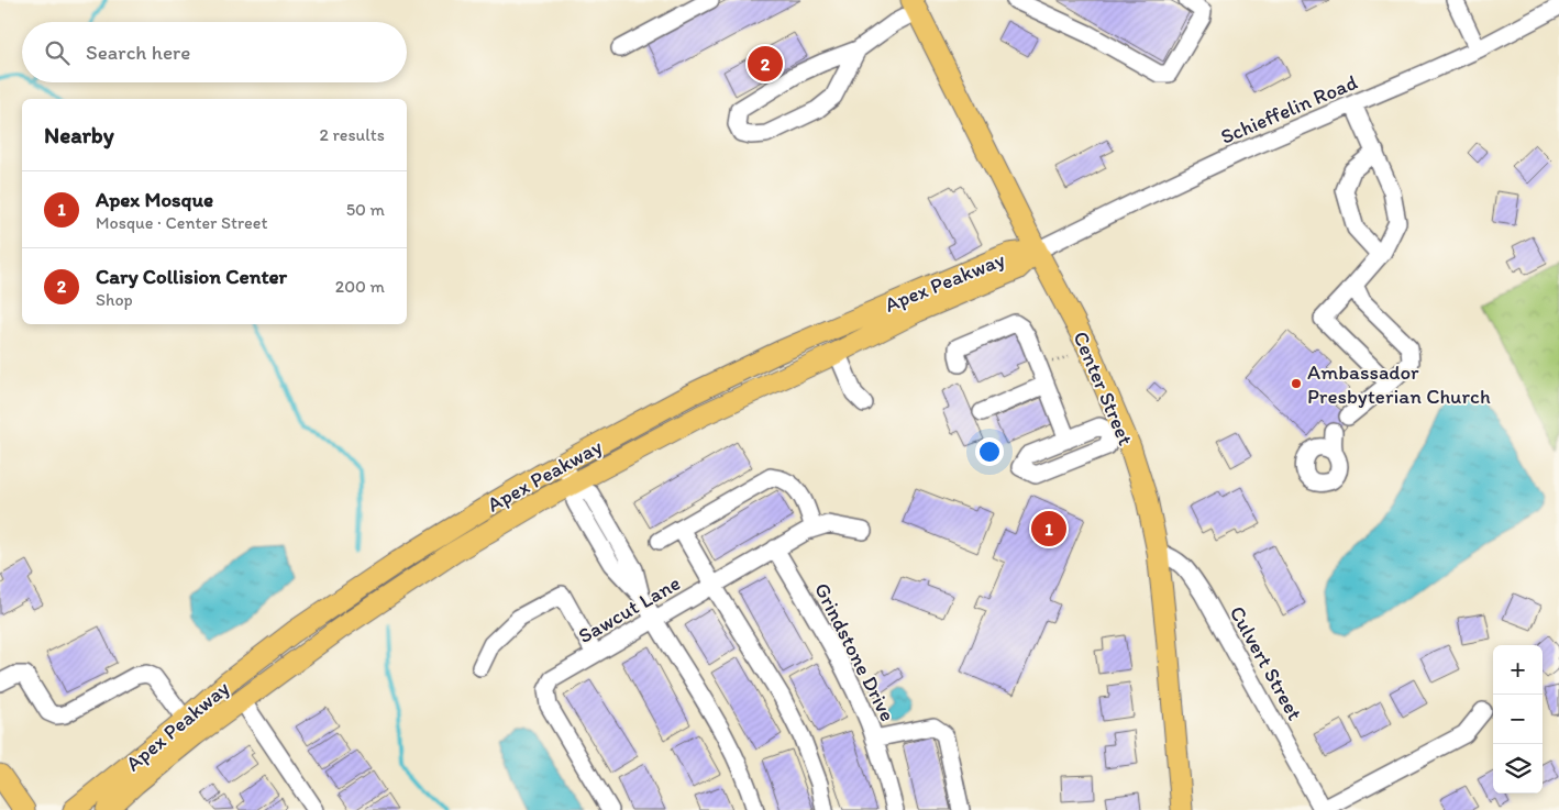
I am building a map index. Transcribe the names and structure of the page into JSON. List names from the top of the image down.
{
  "streets": {
    "main road": ["Apex Peakway", "Center Street"],
    "street": [
      "Schieffelin Road",
      "Sawcut Lane",
      "Grindstone Drive",
      "Culvert Street"
    ]
  },
  "crossings": [
    ["Schieffelin Road", "Apex Peakway"],
    ["Schieffelin Road", "Center Street"],
    ["Apex Peakway", "Center Street"],
    ["Center Street", "Culvert Street"],
    ["Sawcut Lane", "Grindstone Drive"]
  ],
  "places": ["Ambassador Presbyterian Church"],
  "page": {
    "search": "Search here",
    "pins": ["2", "1"],
    "heading": ["Nearby", "2 results"],
    "list": [
      {
        "mark": "1",
        "name": "Apex Mosque",
        "note": "Mosque · Center Street",
        "value": "50 m"
      },
      {
        "mark": "2",
        "name": "Cary Collision Center",
        "note": "Shop",
        "value": "200 m"
      }
    ],
    "map_buttons": ["+", "−"]
  }
}
